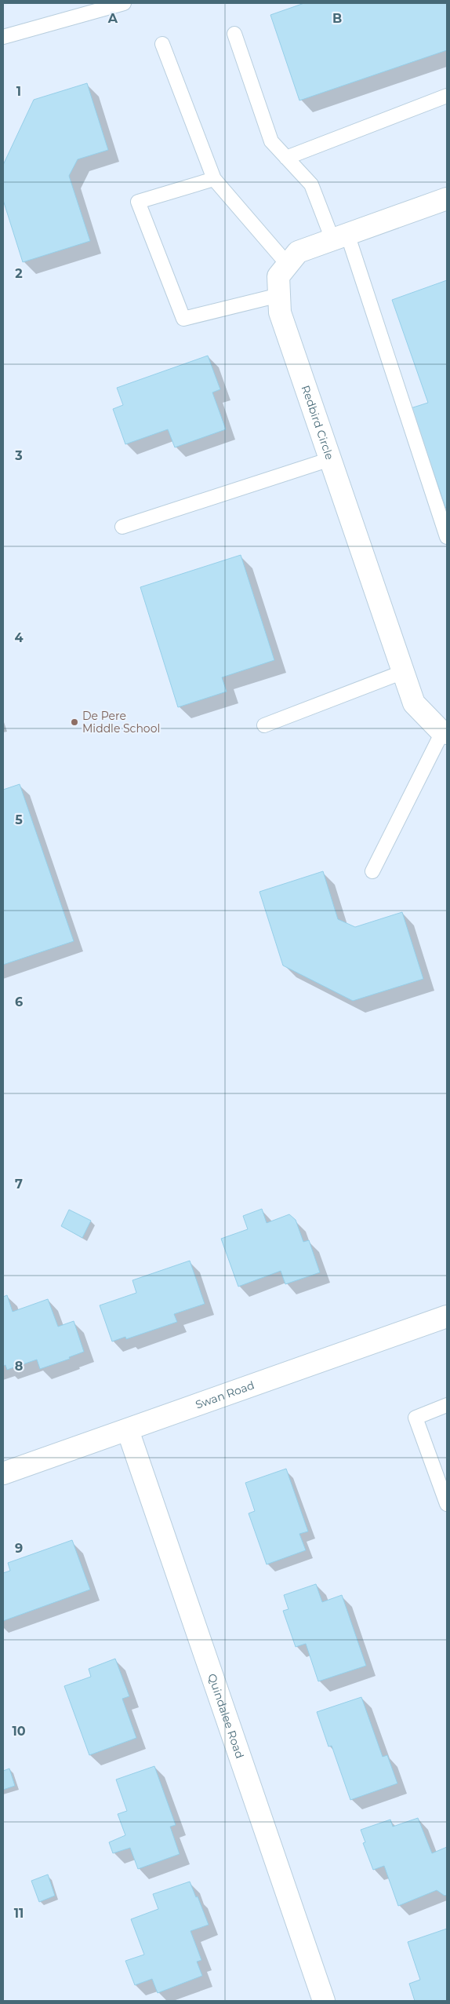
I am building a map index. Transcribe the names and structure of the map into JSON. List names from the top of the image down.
{
  "streets": {
    "street": ["Redbird Circle", "Swan Road", "Quindalee Road"]
  },
  "crossings": [
    ["Swan Road", "Quindalee Road"]
  ],
  "places": ["De Pere Middle School"],
  "grid": {
    "columns": ["A", "B"],
    "rows": [
      "1",
      "2",
      "3",
      "4",
      "5",
      "6",
      "7",
      "8",
      "9",
      "10",
      "11"
    ]
  }
}
